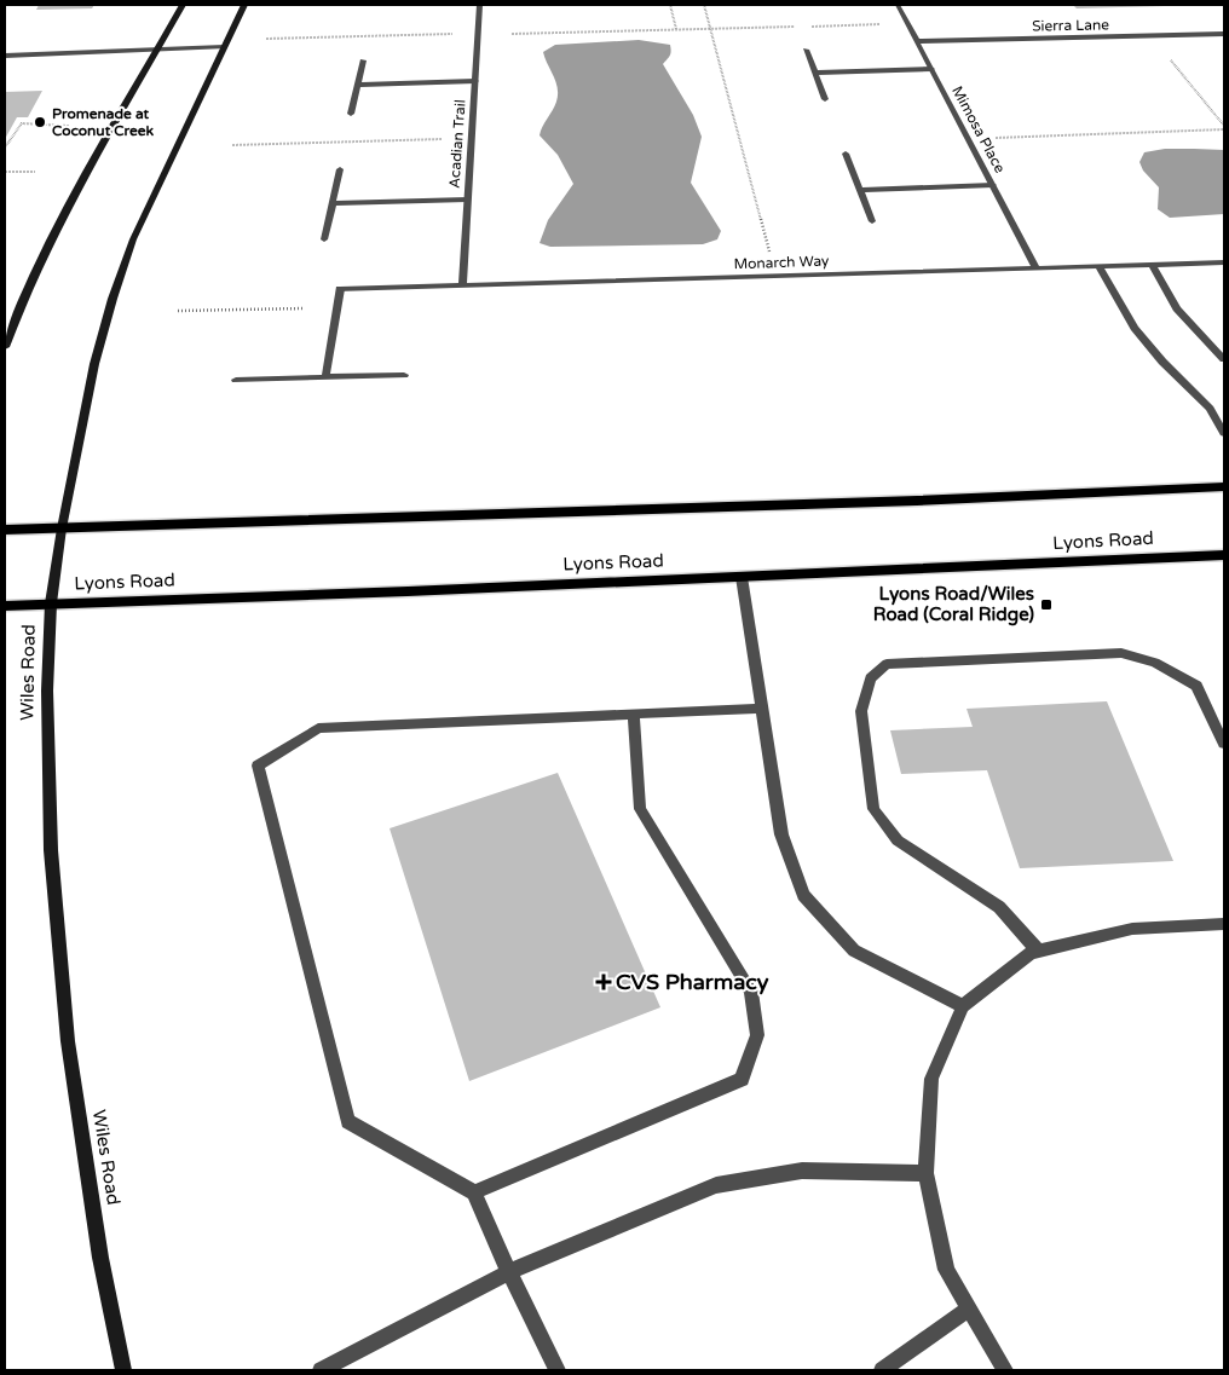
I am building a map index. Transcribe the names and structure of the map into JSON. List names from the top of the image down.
{
  "streets": {
    "main road": ["Lyons Road", "Wiles Road"],
    "street": [
      "Sierra Lane",
      "Mimosa Place",
      "Acadian Trail",
      "Monarch Way"
    ]
  },
  "crossings": [
    ["Sierra Lane", "Mimosa Place"],
    ["Mimosa Place", "Monarch Way"],
    ["Acadian Trail", "Monarch Way"],
    ["Lyons Road", "Wiles Road"]
  ],
  "places": {
    "other": ["Promenade at Coconut Creek"],
    "transit": ["Lyons Road/Wiles Road (Coral Ridge)"],
    "health": ["CVS Pharmacy"]
  }
}
